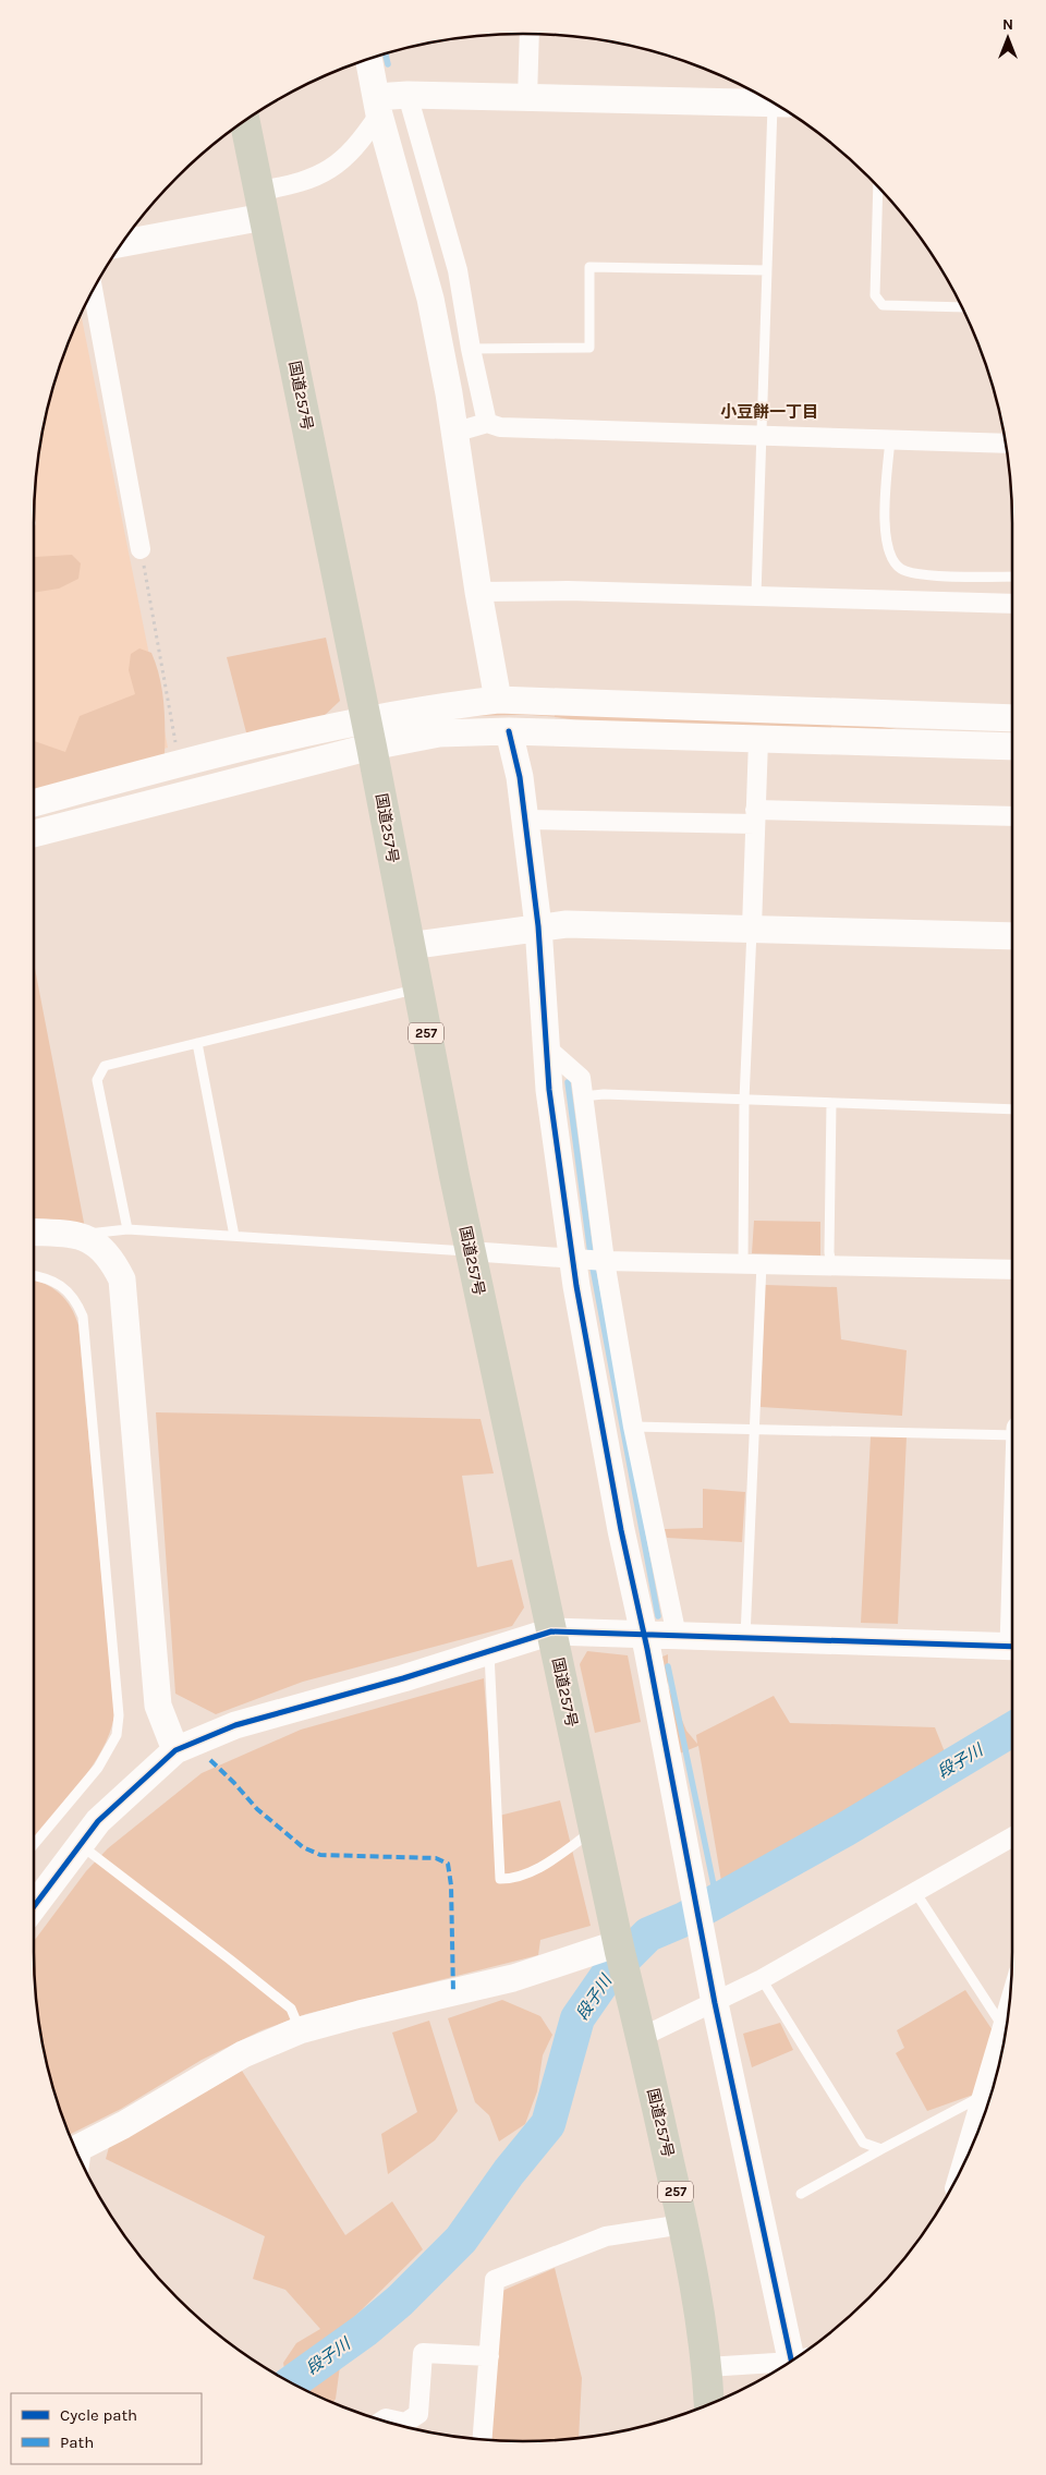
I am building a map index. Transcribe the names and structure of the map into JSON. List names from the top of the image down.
{
  "streets": {
    "highway": ["国道257号", "257"]
  },
  "districts": ["小豆餅一丁目"],
  "water": ["段子川"],
  "legend": ["Cycle path", "Path"],
  "north": "top"
}
